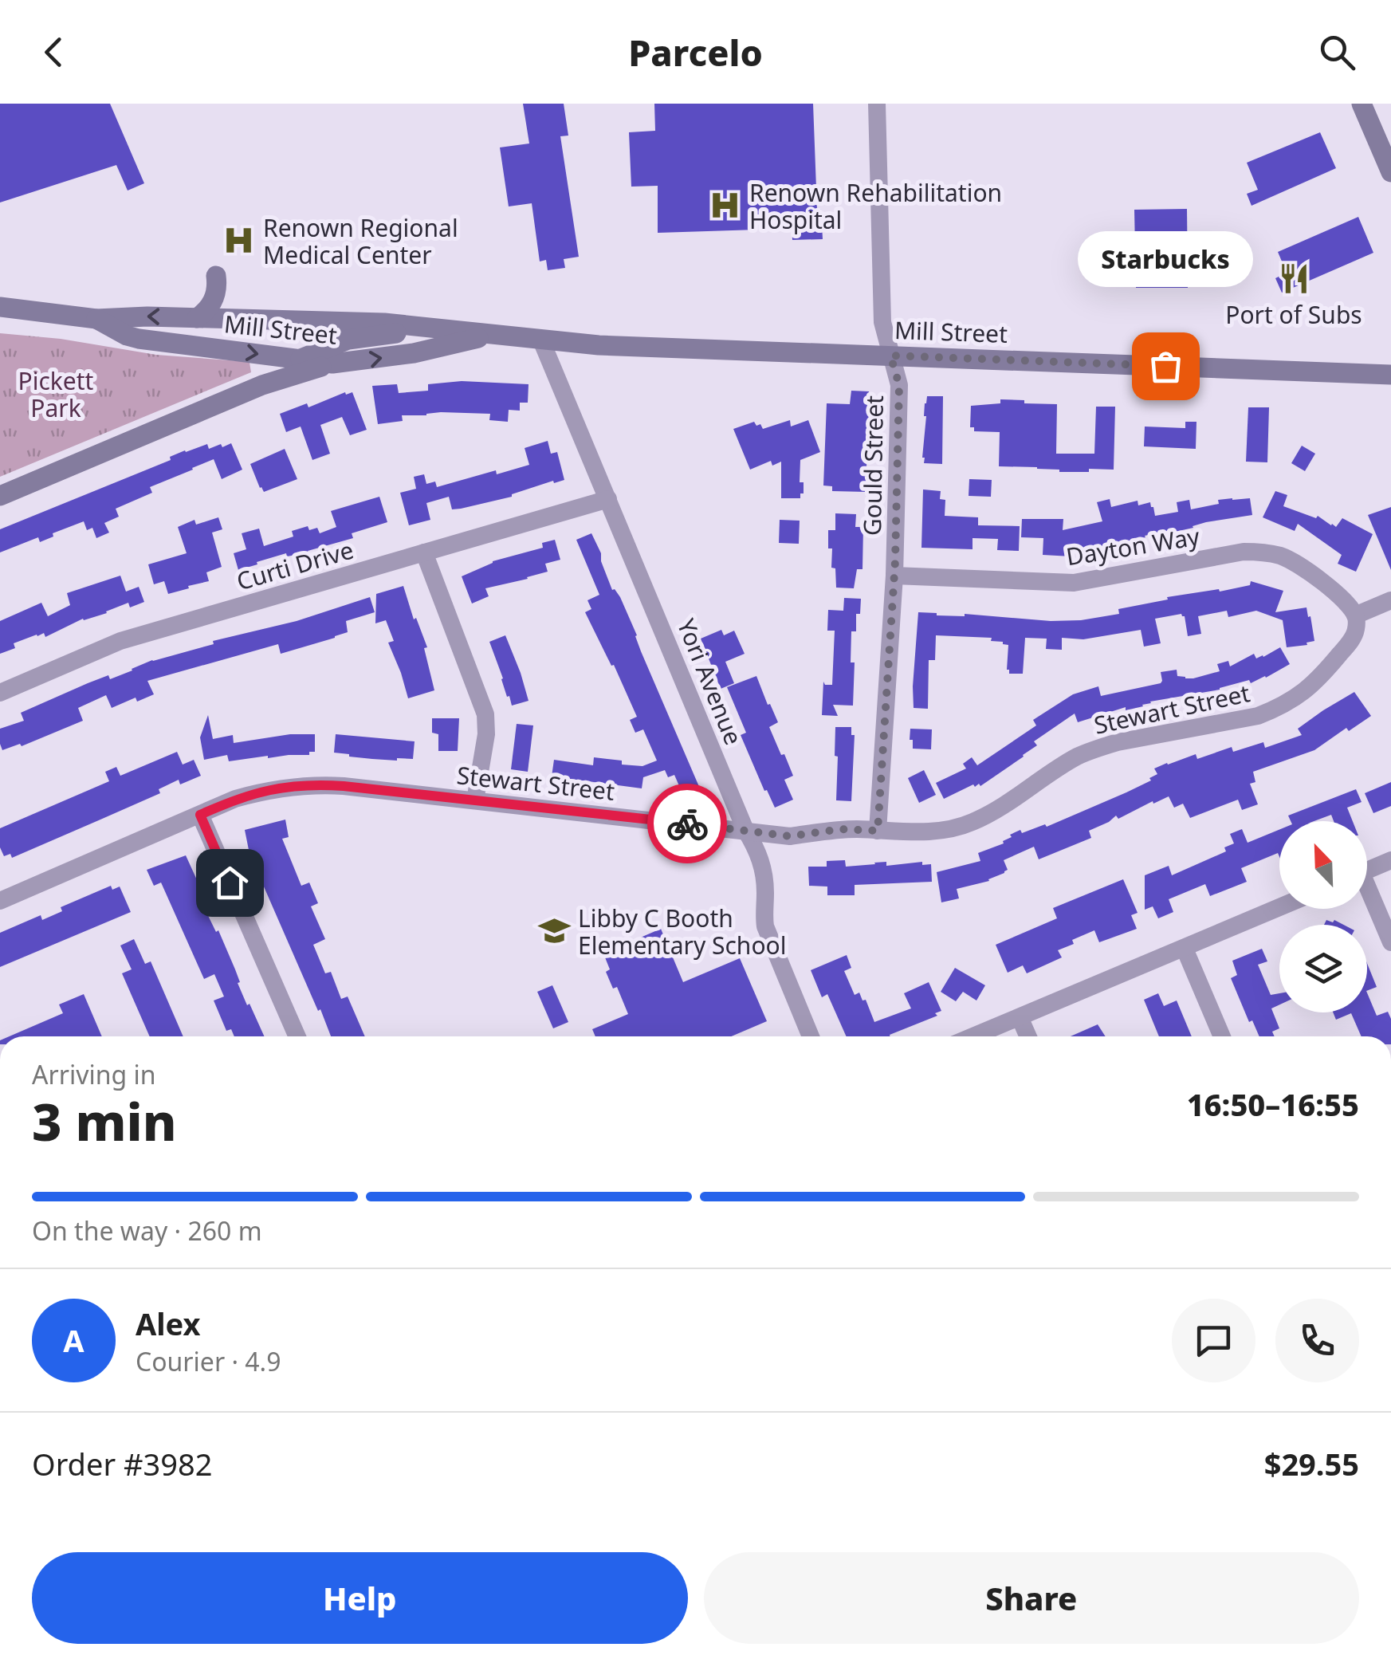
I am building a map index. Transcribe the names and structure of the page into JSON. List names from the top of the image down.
{
  "streets": {
    "main road": ["Mill Street"],
    "street": [
      "Gould Street",
      "Dayton Way",
      "Curti Drive",
      "Yori Avenue",
      "Stewart Street"
    ]
  },
  "crossings": [
    ["Mill Street", "Gould Street"],
    ["Mill Street", "Yori Avenue"],
    ["Gould Street", "Dayton Way"],
    ["Gould Street", "Stewart Street"],
    ["Dayton Way", "Stewart Street"],
    ["Curti Drive", "Yori Avenue"],
    ["Yori Avenue", "Stewart Street"]
  ],
  "parks": ["Pickett Park"],
  "places": {
    "hospital": ["Renown Rehabilitation Hospital", "Renown Regional Medical Center"],
    "restaurant": ["Port of Subs"],
    "other": ["Starbucks"],
    "school or university": ["Libby C Booth Elementary School"]
  },
  "north": "top left",
  "page": {
    "header": "Parcelo",
    "bubble": "Starbucks",
    "heading": ["3 min", "Arriving in", "16:50–16:55"],
    "panel": [
      "Alex",
      "Courier · 4.9",
      "Order #3982",
      "$29.55"
    ],
    "bar": "On the way · 260 m",
    "round": "A",
    "buttons": ["Help", "Share"]
  }
}
